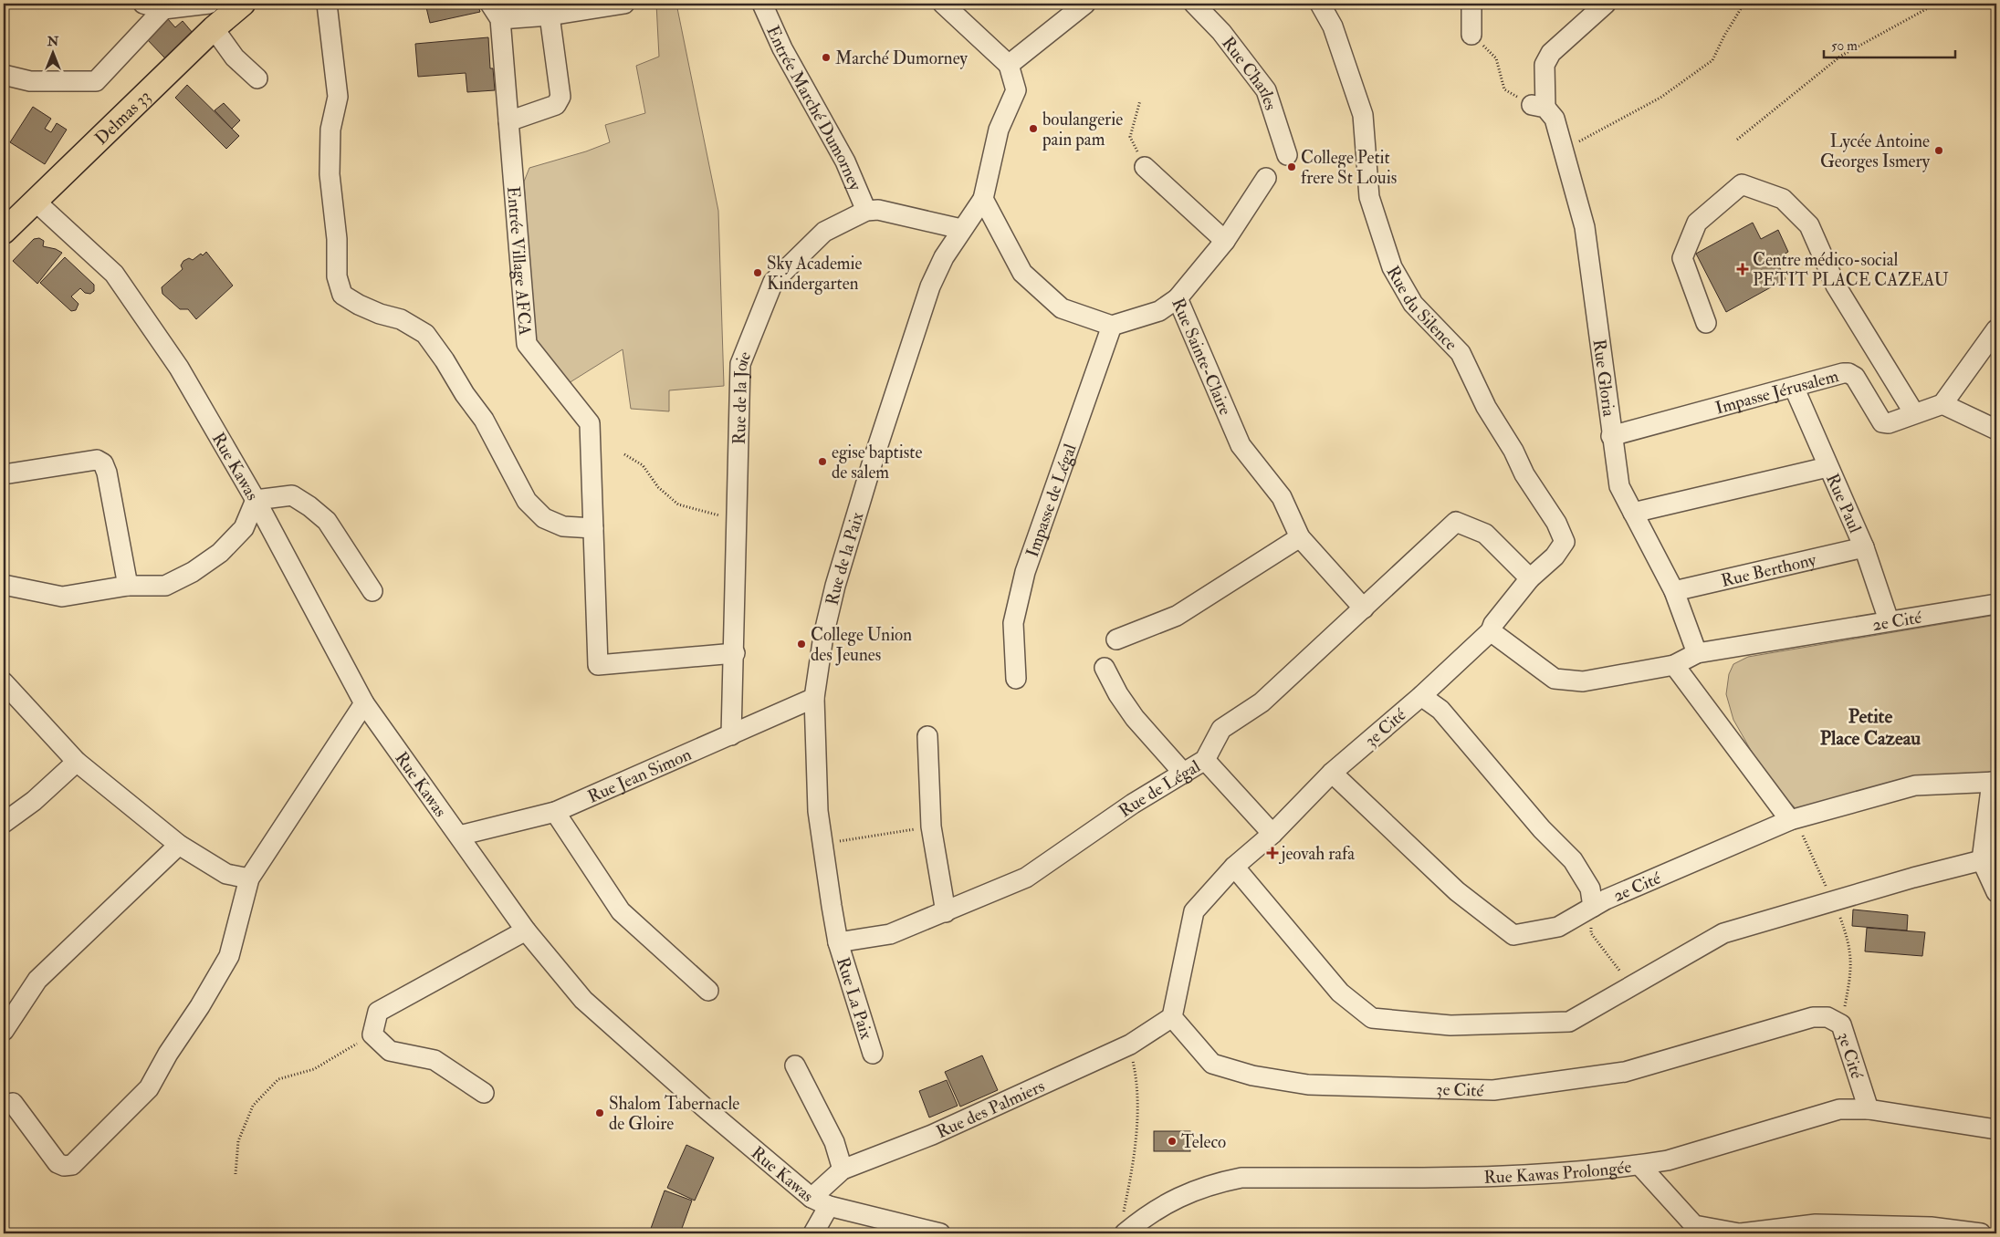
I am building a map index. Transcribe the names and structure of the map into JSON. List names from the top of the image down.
{
  "streets": {
    "main road": ["Delmas 33"],
    "street": [
      "Rue Charles",
      "Entrée Marché Dumorney",
      "Entrée Village AFCA",
      "Rue du Silence",
      "Rue Sainte-Claire",
      "Rue Gloria",
      "Impasse Jérusalem",
      "Rue de la Joie",
      "Rue Kawas",
      "Impasse de Légal",
      "Rue Paul",
      "Rue de la Paix",
      "Rue Berthony",
      "2e Cité",
      "3e Cité",
      "Rue Jean Simon",
      "Rue de Légal",
      "Rue La Paix",
      "Rue des Palmiers",
      "Rue Kawas Prolongée"
    ]
  },
  "crossings": [
    ["Entrée Marché Dumorney", "Rue de la Joie"],
    ["Delmas 33", "Rue Kawas"],
    ["Entrée Village AFCA", "Rue de la Joie"],
    ["Rue du Silence", "3e Cité"],
    ["Rue du Silence", "Rue de Légal"],
    ["Rue Sainte-Claire", "Impasse de Légal"],
    ["Rue Sainte-Claire", "Rue de Légal"],
    ["Rue Gloria", "Impasse Jérusalem"],
    ["Rue Gloria", "Rue Berthony"],
    ["Rue Gloria", "2e Cité"],
    ["Impasse Jérusalem", "Rue Paul"],
    ["Rue de la Joie", "Rue Jean Simon"],
    ["Rue Kawas", "Rue Jean Simon"],
    ["Rue Kawas", "Rue des Palmiers"],
    ["Rue Paul", "Rue Berthony"],
    ["Rue Paul", "2e Cité"],
    ["Rue de la Paix", "Rue Jean Simon"],
    ["Rue de la Paix", "Rue de Légal"],
    ["Rue de la Paix", "Rue La Paix"],
    ["2e Cité", "3e Cité"],
    ["3e Cité", "Rue de Légal"],
    ["3e Cité", "Rue des Palmiers"],
    ["3e Cité", "Rue Kawas Prolongée"],
    ["Rue de Légal", "Rue La Paix"]
  ],
  "districts": ["Petite Place Cazeau"],
  "places": {
    "other": [
      "Marché Dumorney",
      "boulangerie pain pam",
      "Lycée Antoine Georges Ismery",
      "College Petit frere St Louis",
      "Sky Academie Kindergarten",
      "egise baptiste de salem",
      "College Union des Jeunes",
      "Shalom Tabernacle de Gloire",
      "Teleco"
    ],
    "health": ["Centre médico-social PETIT PLACE CAZEAU", "jeovah rafa"]
  },
  "scale_bar": "50 m",
  "north": "top"
}
